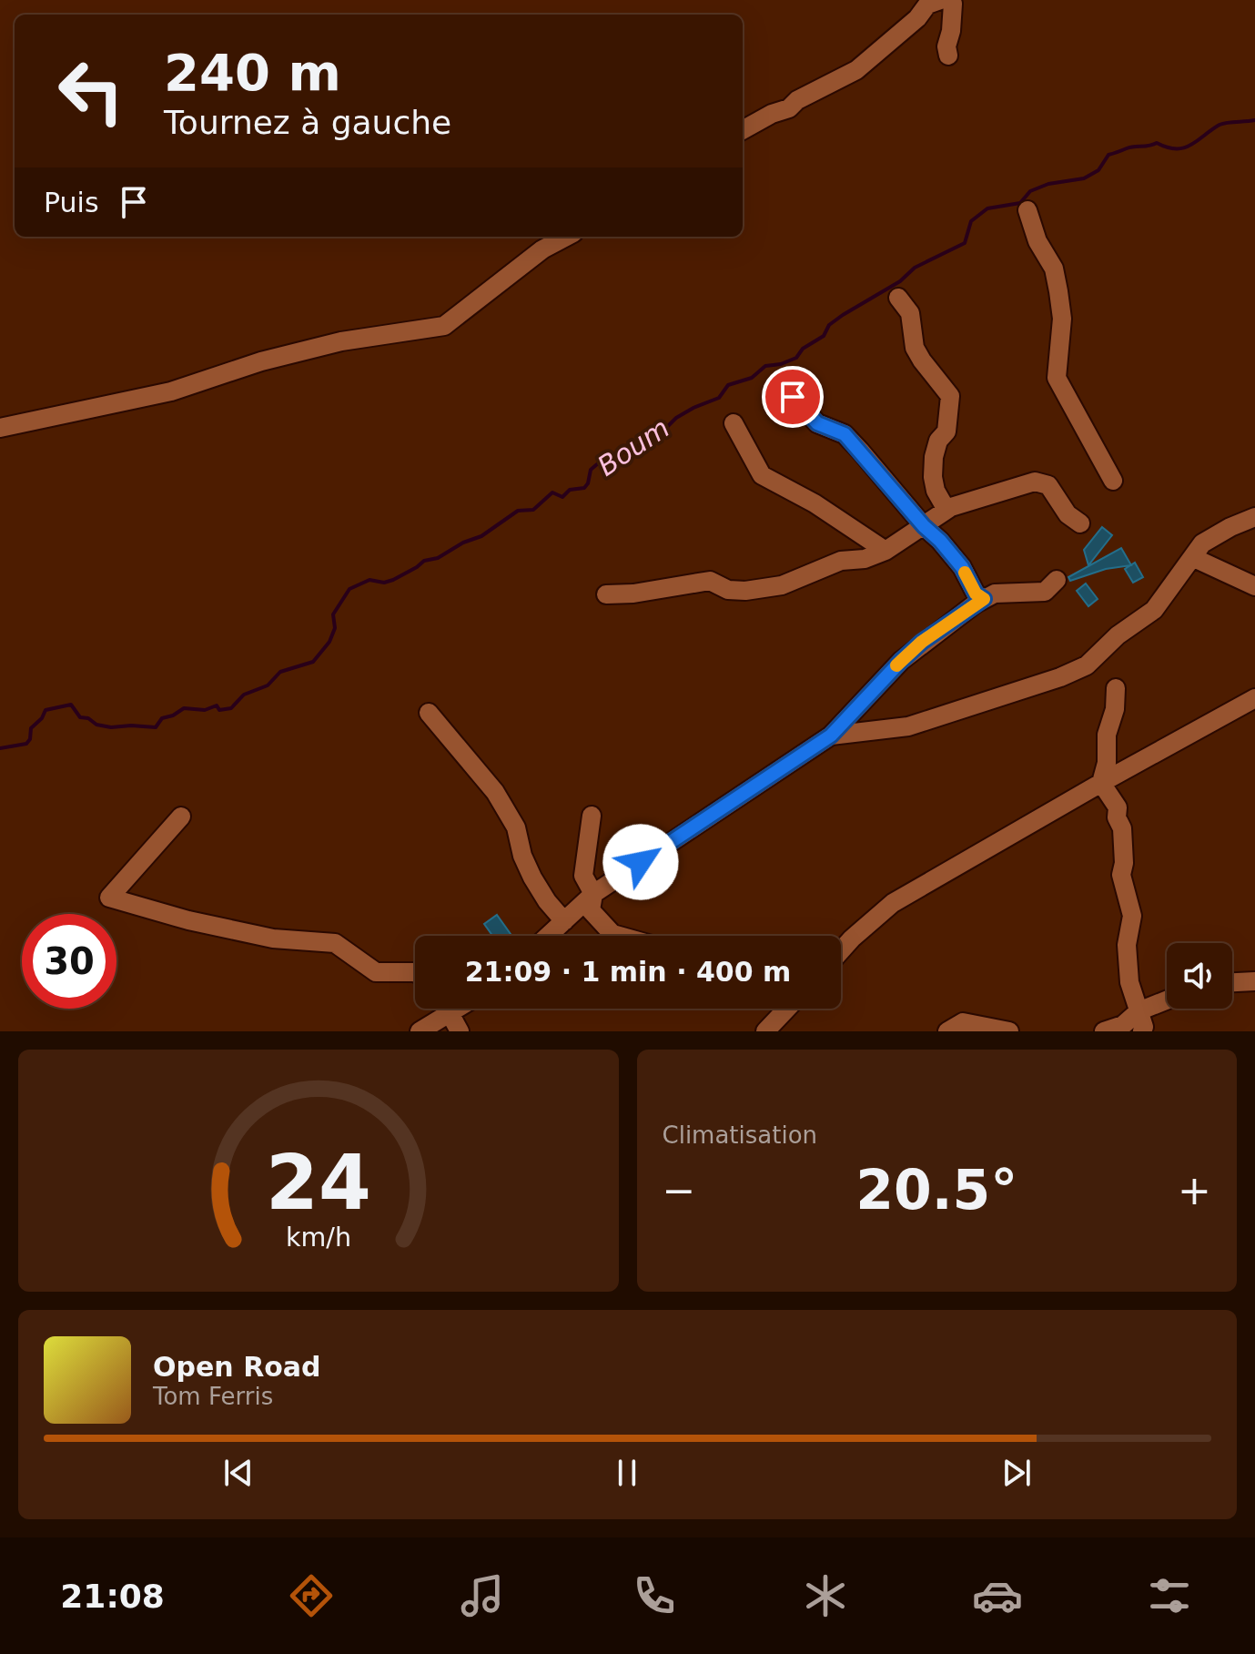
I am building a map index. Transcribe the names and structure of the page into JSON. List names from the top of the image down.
{
  "water": ["Boum"],
  "page": {
    "turn": ["240 m", "Tournez à gauche"],
    "then": "Puis",
    "limit": "30",
    "trip": "21:09 · 1 min · 400 m",
    "tile": "Climatisation",
    "heat": ["−", "20.5°", "+"],
    "song": ["Open Road", "Tom Ferris"],
    "tabs": "21:08",
    "gauge": ["24", "km/h"]
  }
}
